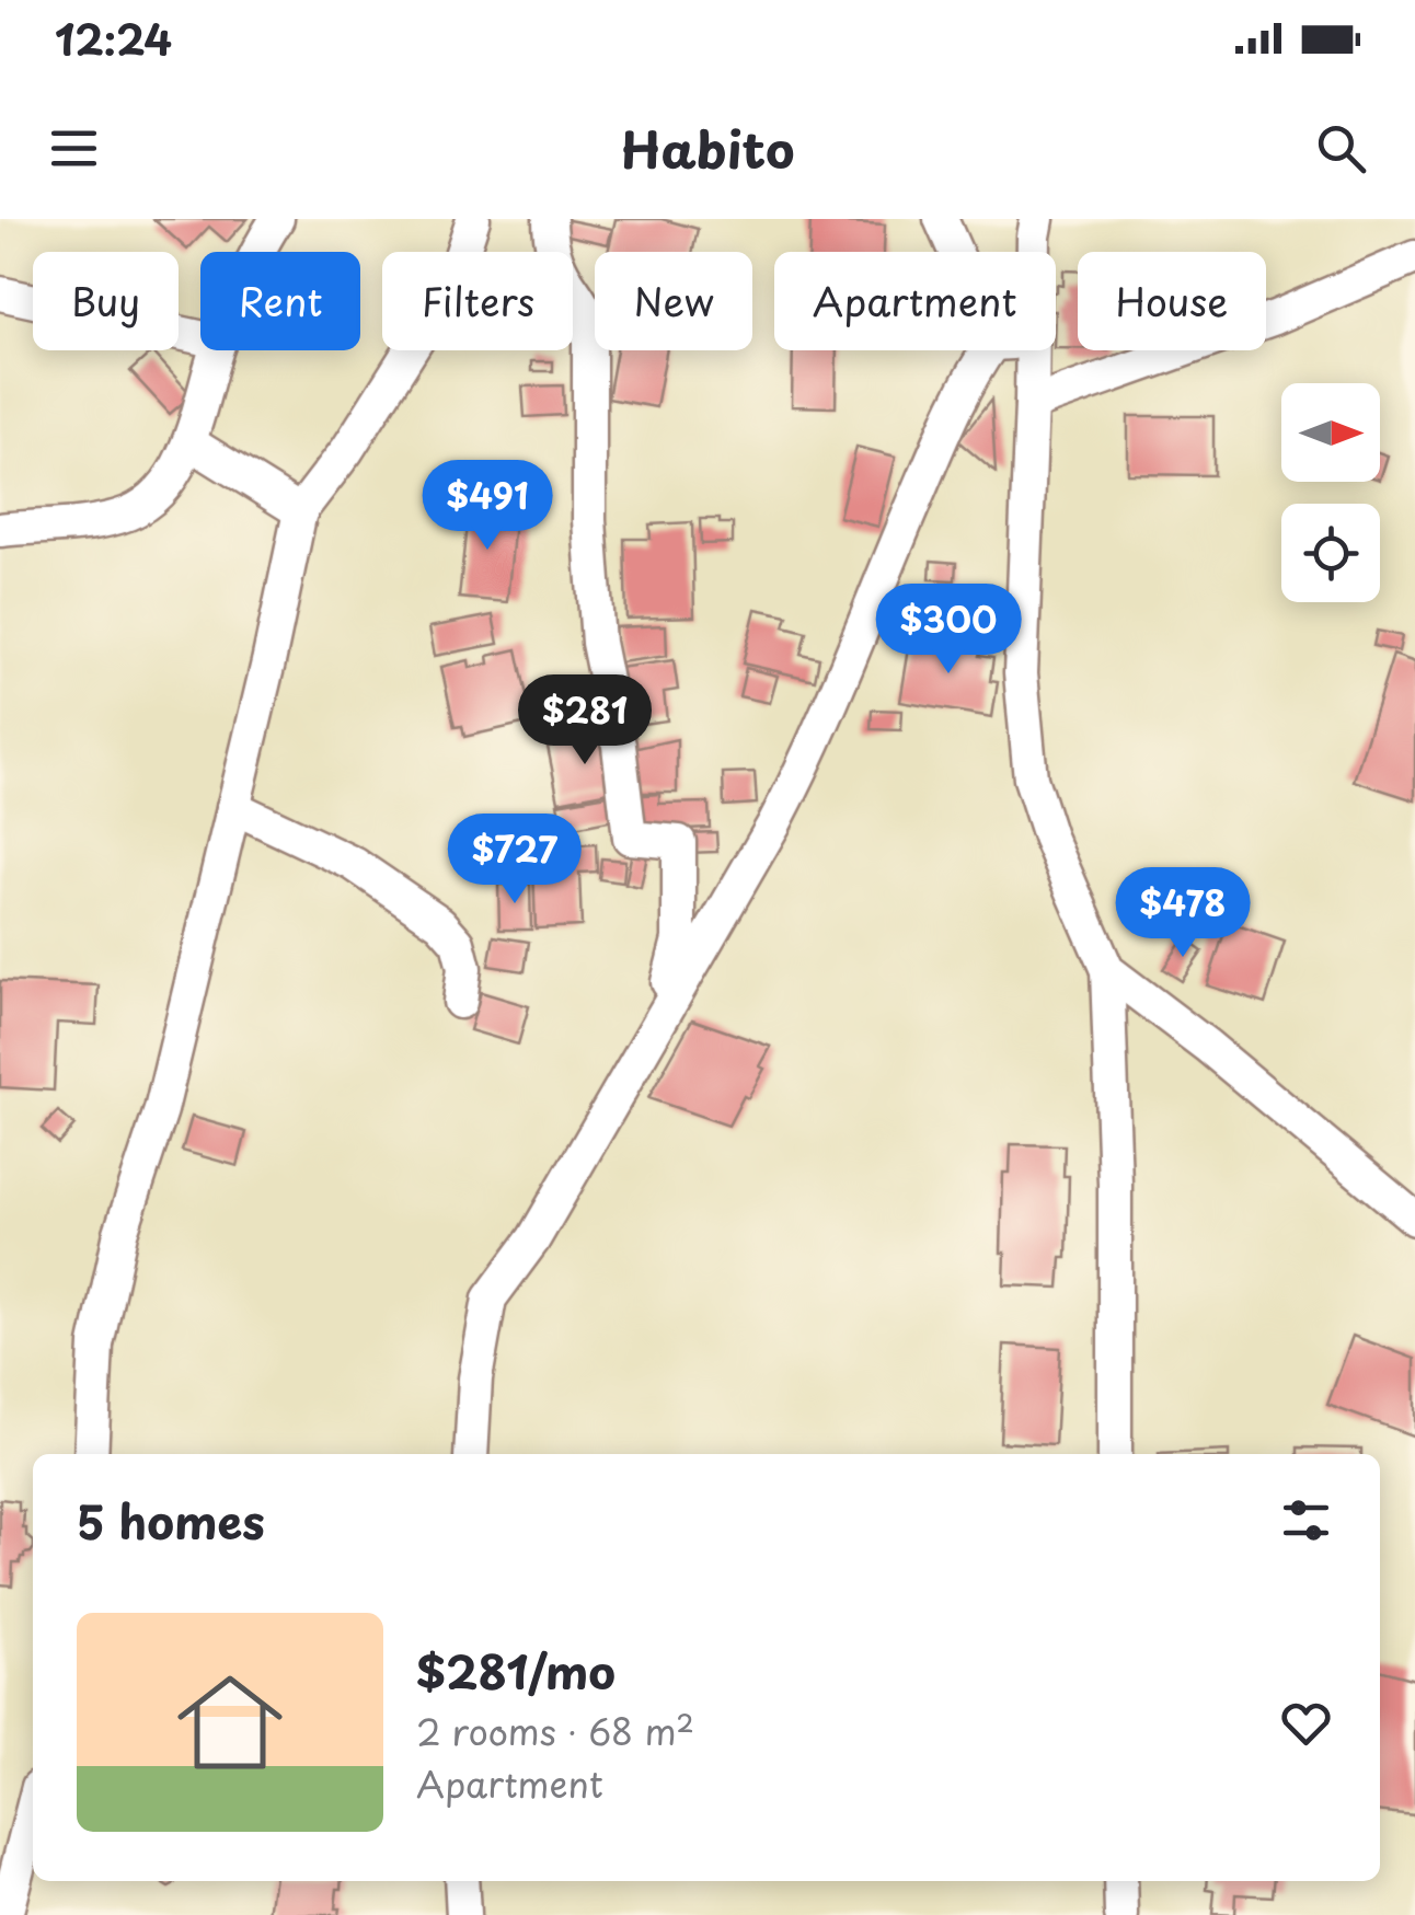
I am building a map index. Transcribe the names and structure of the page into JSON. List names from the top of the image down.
{
  "north": "right",
  "page": {
    "status": "12:24",
    "header": "Habito",
    "chip": [
      "Buy",
      "Rent",
      "Filters",
      "New",
      "Apartment",
      "House"
    ],
    "price": [
      "$491",
      "$300",
      "$281",
      "$727",
      "$478"
    ],
    "heading": "5 homes",
    "list": [
      {
        "name": "$281/mo",
        "note": "2 rooms · 68 m² · Apartment"
      }
    ]
  }
}
